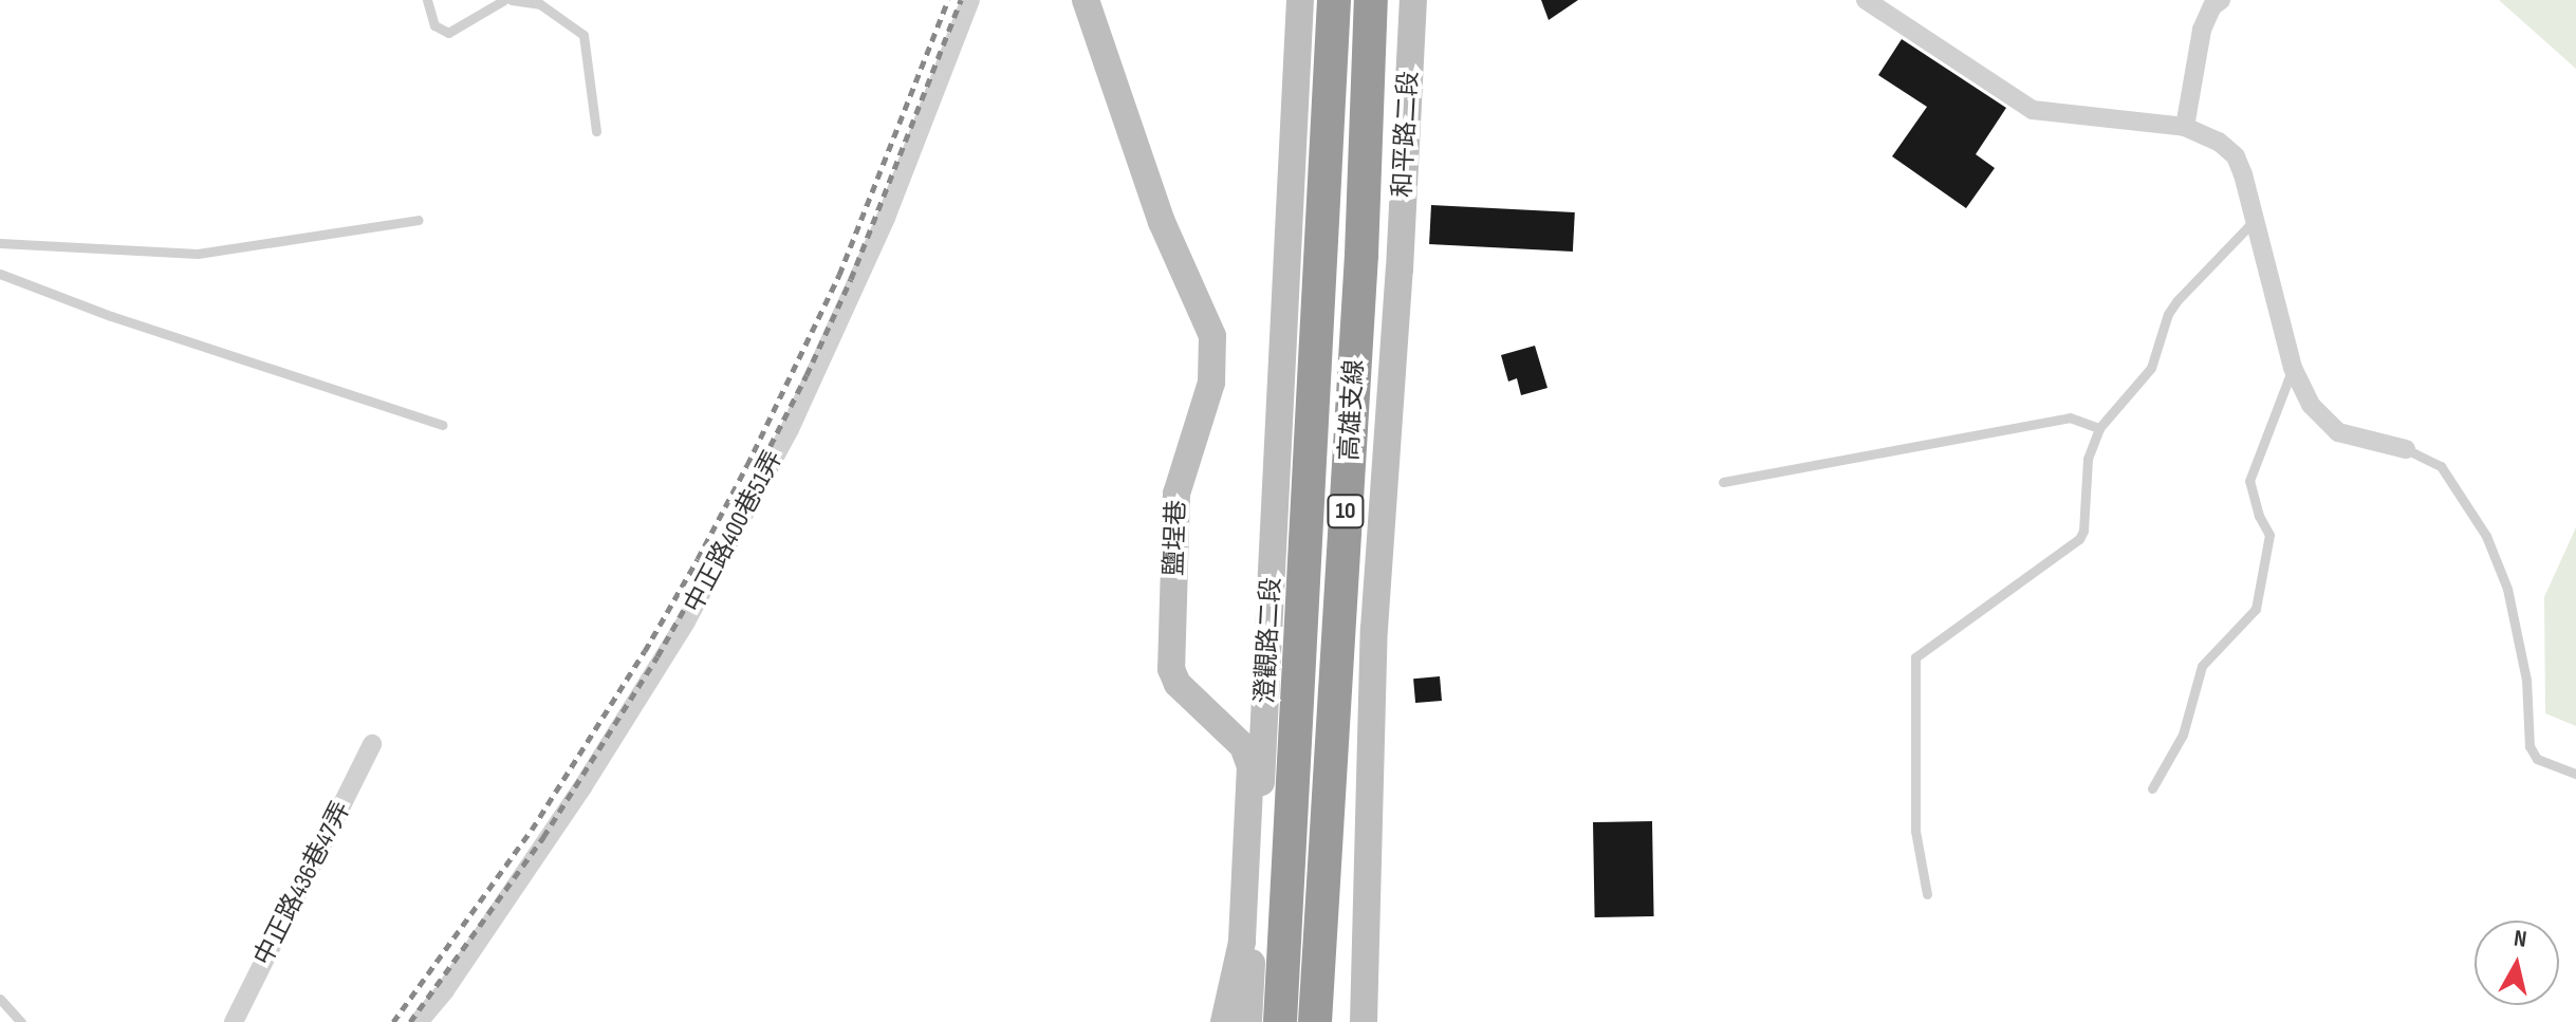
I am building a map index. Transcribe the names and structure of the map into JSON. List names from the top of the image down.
{
  "streets": {
    "highway": ["高雄支線", "10"],
    "street": [
      "和平路二段",
      "中正路400巷51弄",
      "鹽埕巷",
      "澄觀路二段",
      "中正路436巷47弄"
    ]
  },
  "north": "top"
}
